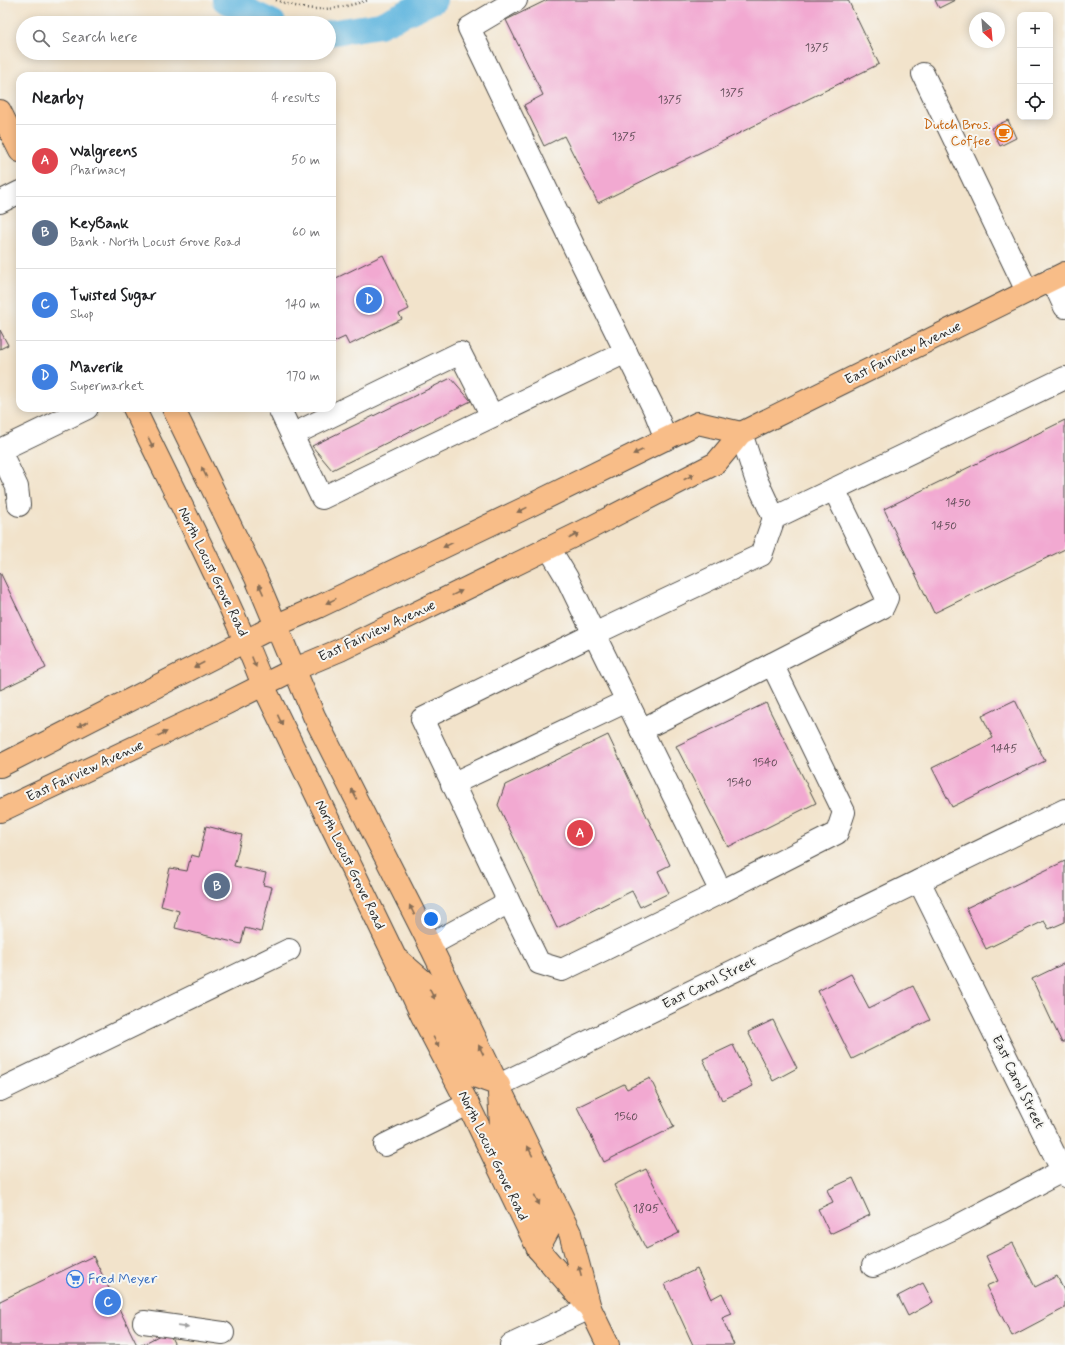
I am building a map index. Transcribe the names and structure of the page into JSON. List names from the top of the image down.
{
  "streets": {
    "main road": ["East Fairview Avenue", "North Locust Grove Road"],
    "street": ["East Carol Street"]
  },
  "crossings": [
    ["East Fairview Avenue", "North Locust Grove Road"],
    ["North Locust Grove Road", "East Carol Street"]
  ],
  "places": {
    "cafe": ["Dutch Bros. Coffee"],
    "supermarket": ["Fred Meyer"]
  },
  "house_numbers": [
    "1375",
    "1375",
    "1375",
    "1375",
    "1450",
    "1450",
    "1445",
    "1540",
    "1540",
    "1560",
    "1805"
  ],
  "north": "bottom right",
  "page": {
    "map_buttons": ["+", "−"],
    "search": "Search here",
    "heading": ["Nearby", "4 results"],
    "list": [
      {
        "mark": "A",
        "name": "Walgreens",
        "note": "Pharmacy",
        "value": "50 m"
      },
      {
        "mark": "B",
        "name": "KeyBank",
        "note": "Bank · North Locust Grove Road",
        "value": "60 m"
      },
      {
        "mark": "C",
        "name": "Twisted Sugar",
        "note": "Shop",
        "value": "140 m"
      },
      {
        "mark": "D",
        "name": "Maverik",
        "note": "Supermarket",
        "value": "170 m"
      }
    ],
    "pins": [
      "D",
      "A",
      "B",
      "C"
    ]
  }
}
